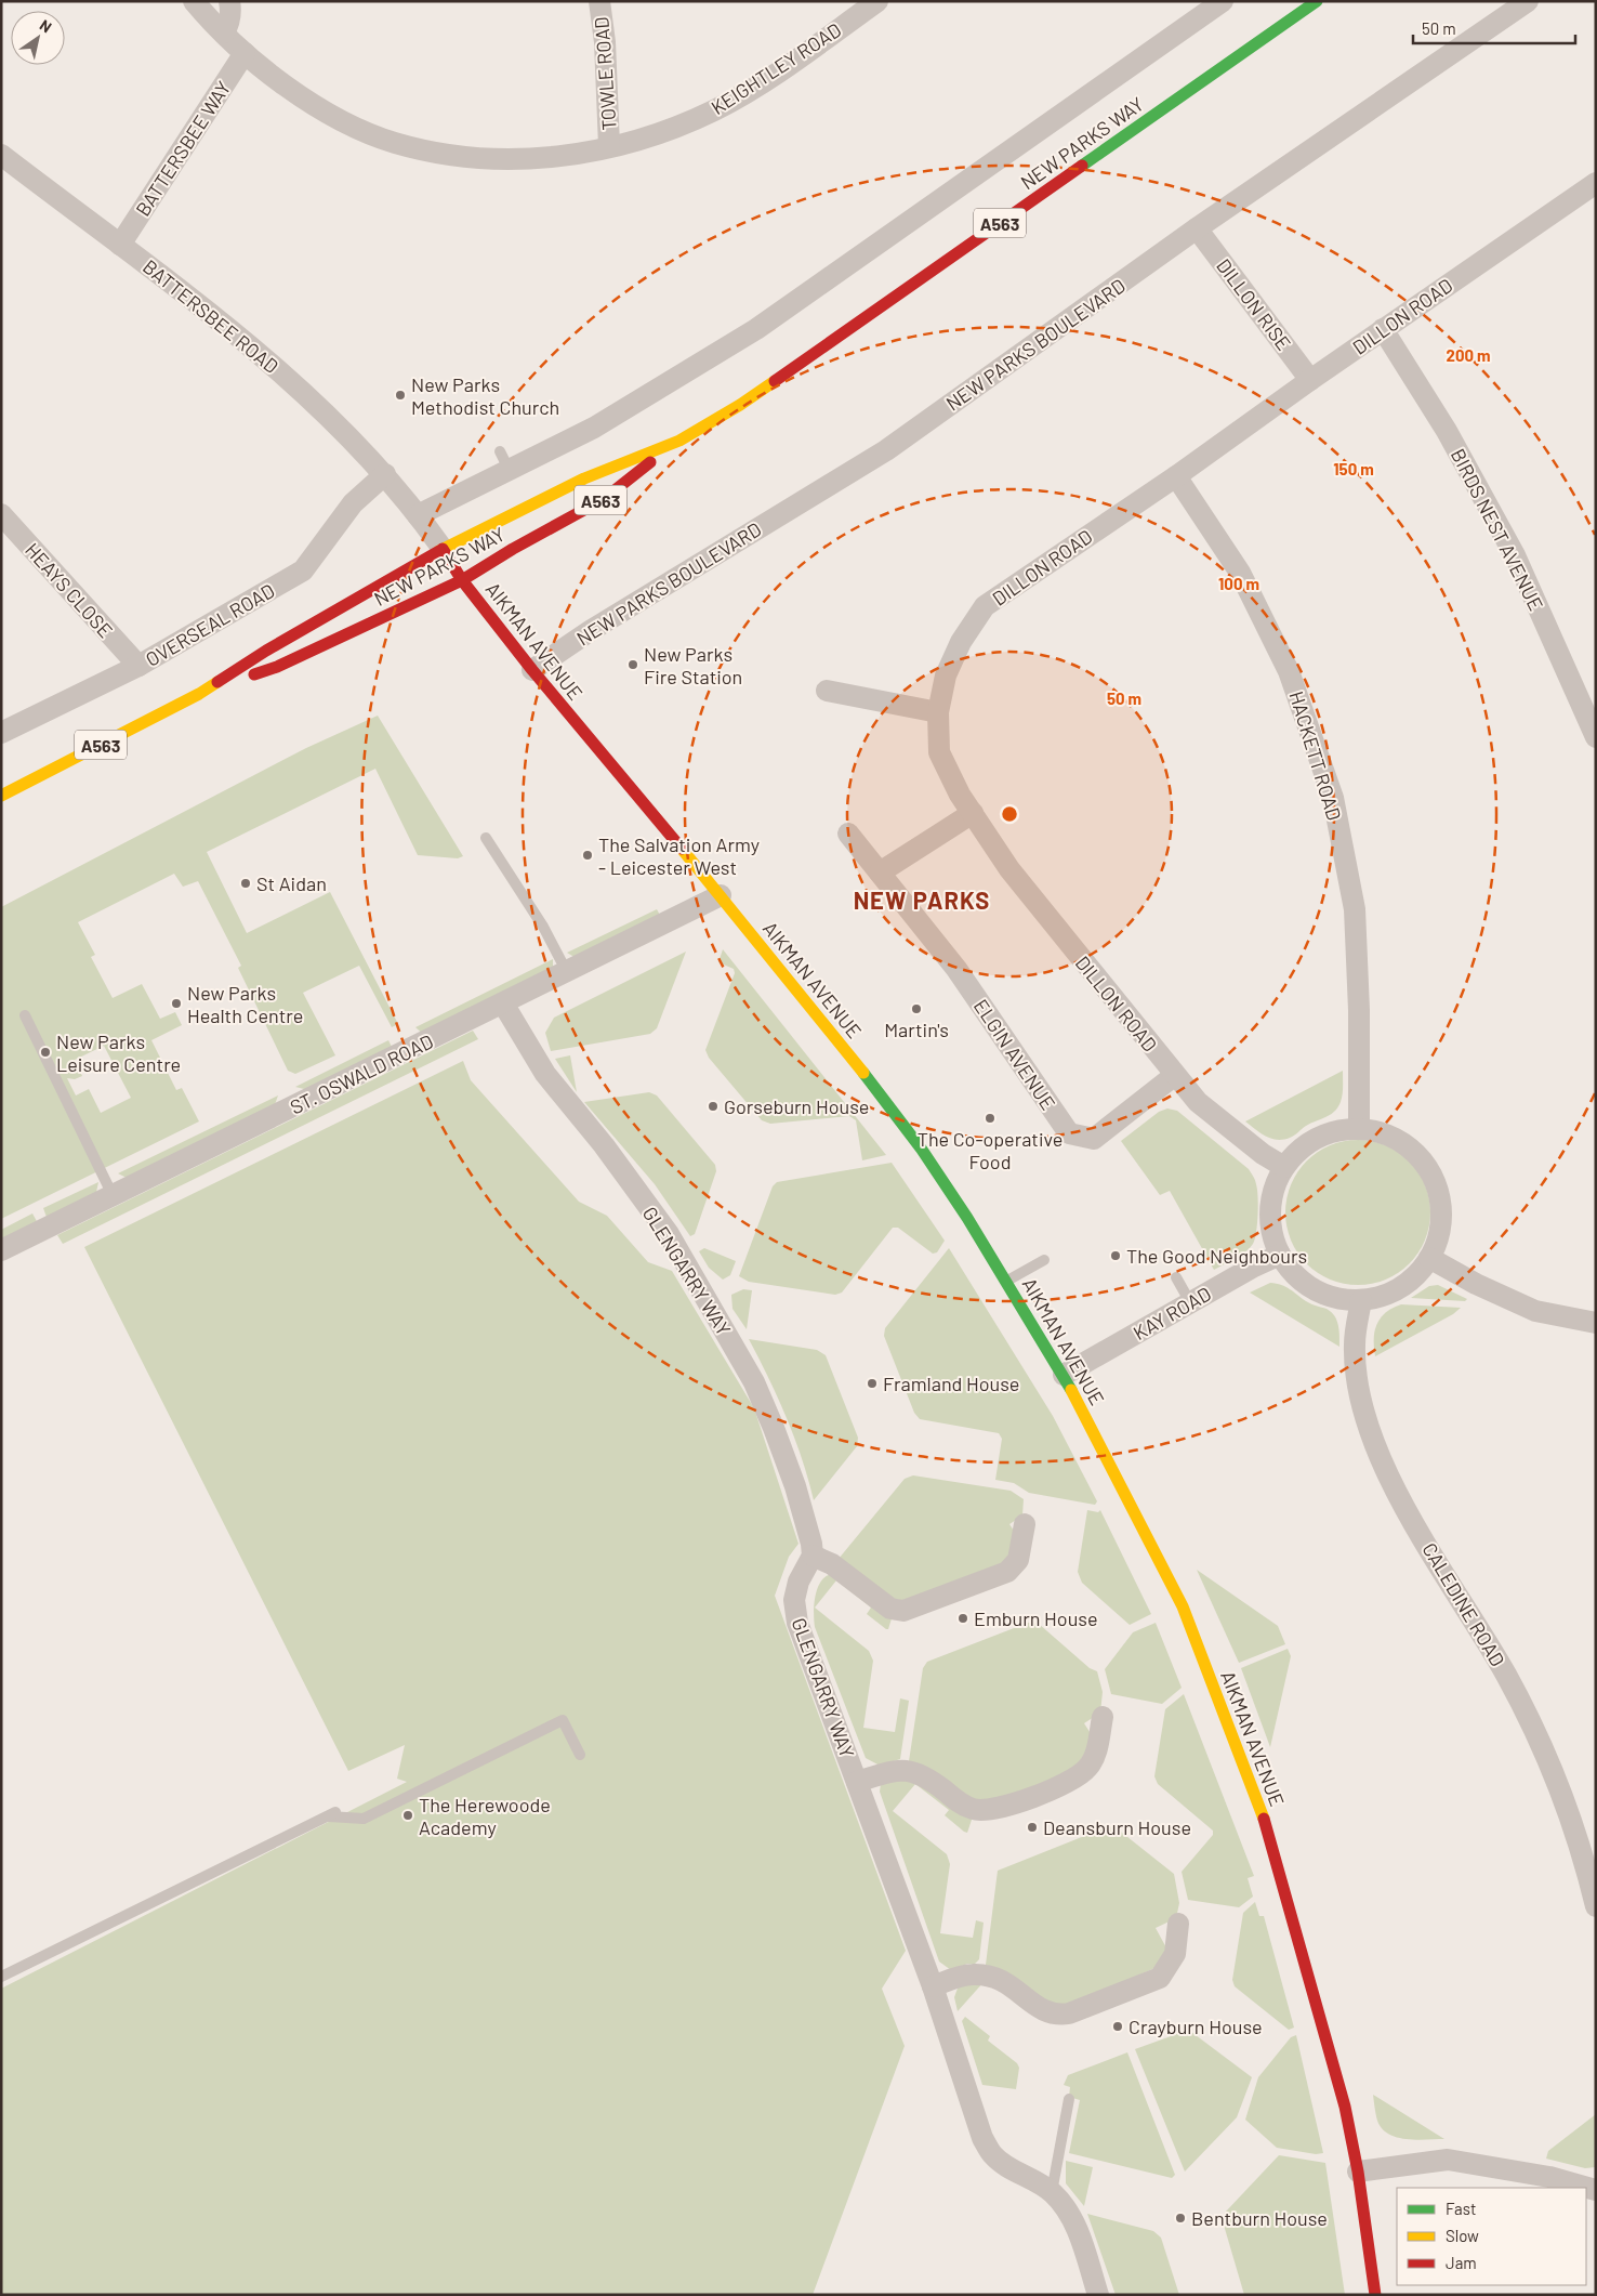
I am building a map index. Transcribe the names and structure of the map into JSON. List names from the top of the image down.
{
  "streets": {
    "main road": ["NEW PARKS WAY", "A563", "AIKMAN AVENUE"],
    "street": [
      "KEIGHTLEY ROAD",
      "TOWLE ROAD",
      "BATTERSBEE WAY",
      "DILLON RISE",
      "BATTERSBEE ROAD",
      "DILLON ROAD",
      "NEW PARKS BOULEVARD",
      "BIRDS NEST AVENUE",
      "HEAYS CLOSE",
      "OVERSEAL ROAD",
      "HACKETT ROAD",
      "ELGIN AVENUE",
      "ST. OSWALD ROAD",
      "GLENGARRY WAY",
      "KAY ROAD",
      "CALEDINE ROAD"
    ]
  },
  "crossings": [
    ["KEIGHTLEY ROAD", "TOWLE ROAD"],
    ["KEIGHTLEY ROAD", "BATTERSBEE WAY"],
    ["NEW PARKS WAY", "BATTERSBEE ROAD"],
    ["NEW PARKS WAY", "AIKMAN AVENUE"],
    ["BATTERSBEE WAY", "BATTERSBEE ROAD"],
    ["DILLON RISE", "DILLON ROAD"],
    ["DILLON RISE", "NEW PARKS BOULEVARD"],
    ["BATTERSBEE ROAD", "OVERSEAL ROAD"],
    ["BATTERSBEE ROAD", "AIKMAN AVENUE"],
    ["DILLON ROAD", "BIRDS NEST AVENUE"],
    ["DILLON ROAD", "HACKETT ROAD"],
    ["DILLON ROAD", "ELGIN AVENUE"],
    ["DILLON ROAD", "KAY ROAD"],
    ["DILLON ROAD", "CALEDINE ROAD"],
    ["NEW PARKS BOULEVARD", "AIKMAN AVENUE"],
    ["HEAYS CLOSE", "OVERSEAL ROAD"],
    ["AIKMAN AVENUE", "ST. OSWALD ROAD"],
    ["AIKMAN AVENUE", "KAY ROAD"],
    ["HACKETT ROAD", "KAY ROAD"],
    ["HACKETT ROAD", "CALEDINE ROAD"],
    ["ST. OSWALD ROAD", "GLENGARRY WAY"],
    ["KAY ROAD", "CALEDINE ROAD"]
  ],
  "districts": ["NEW PARKS"],
  "places": [
    "New Parks Methodist Church",
    "New Parks Fire Station",
    "The Salvation Army - Leicester West",
    "St Aidan",
    "New Parks Health Centre",
    "Martin's",
    "New Parks Leisure Centre",
    "Gorseburn House",
    "The Co-operative Food",
    "The Good Neighbours",
    "Framland House",
    "Emburn House",
    "The Herewoode Academy",
    "Deansburn House",
    "Crayburn House",
    "Bentburn House"
  ],
  "legend": ["Fast", "Slow", "Jam"],
  "scale_bar": "50 m",
  "north": "top right",
  "rings": [
    "200 m",
    "150 m",
    "100 m",
    "50 m"
  ]
}
